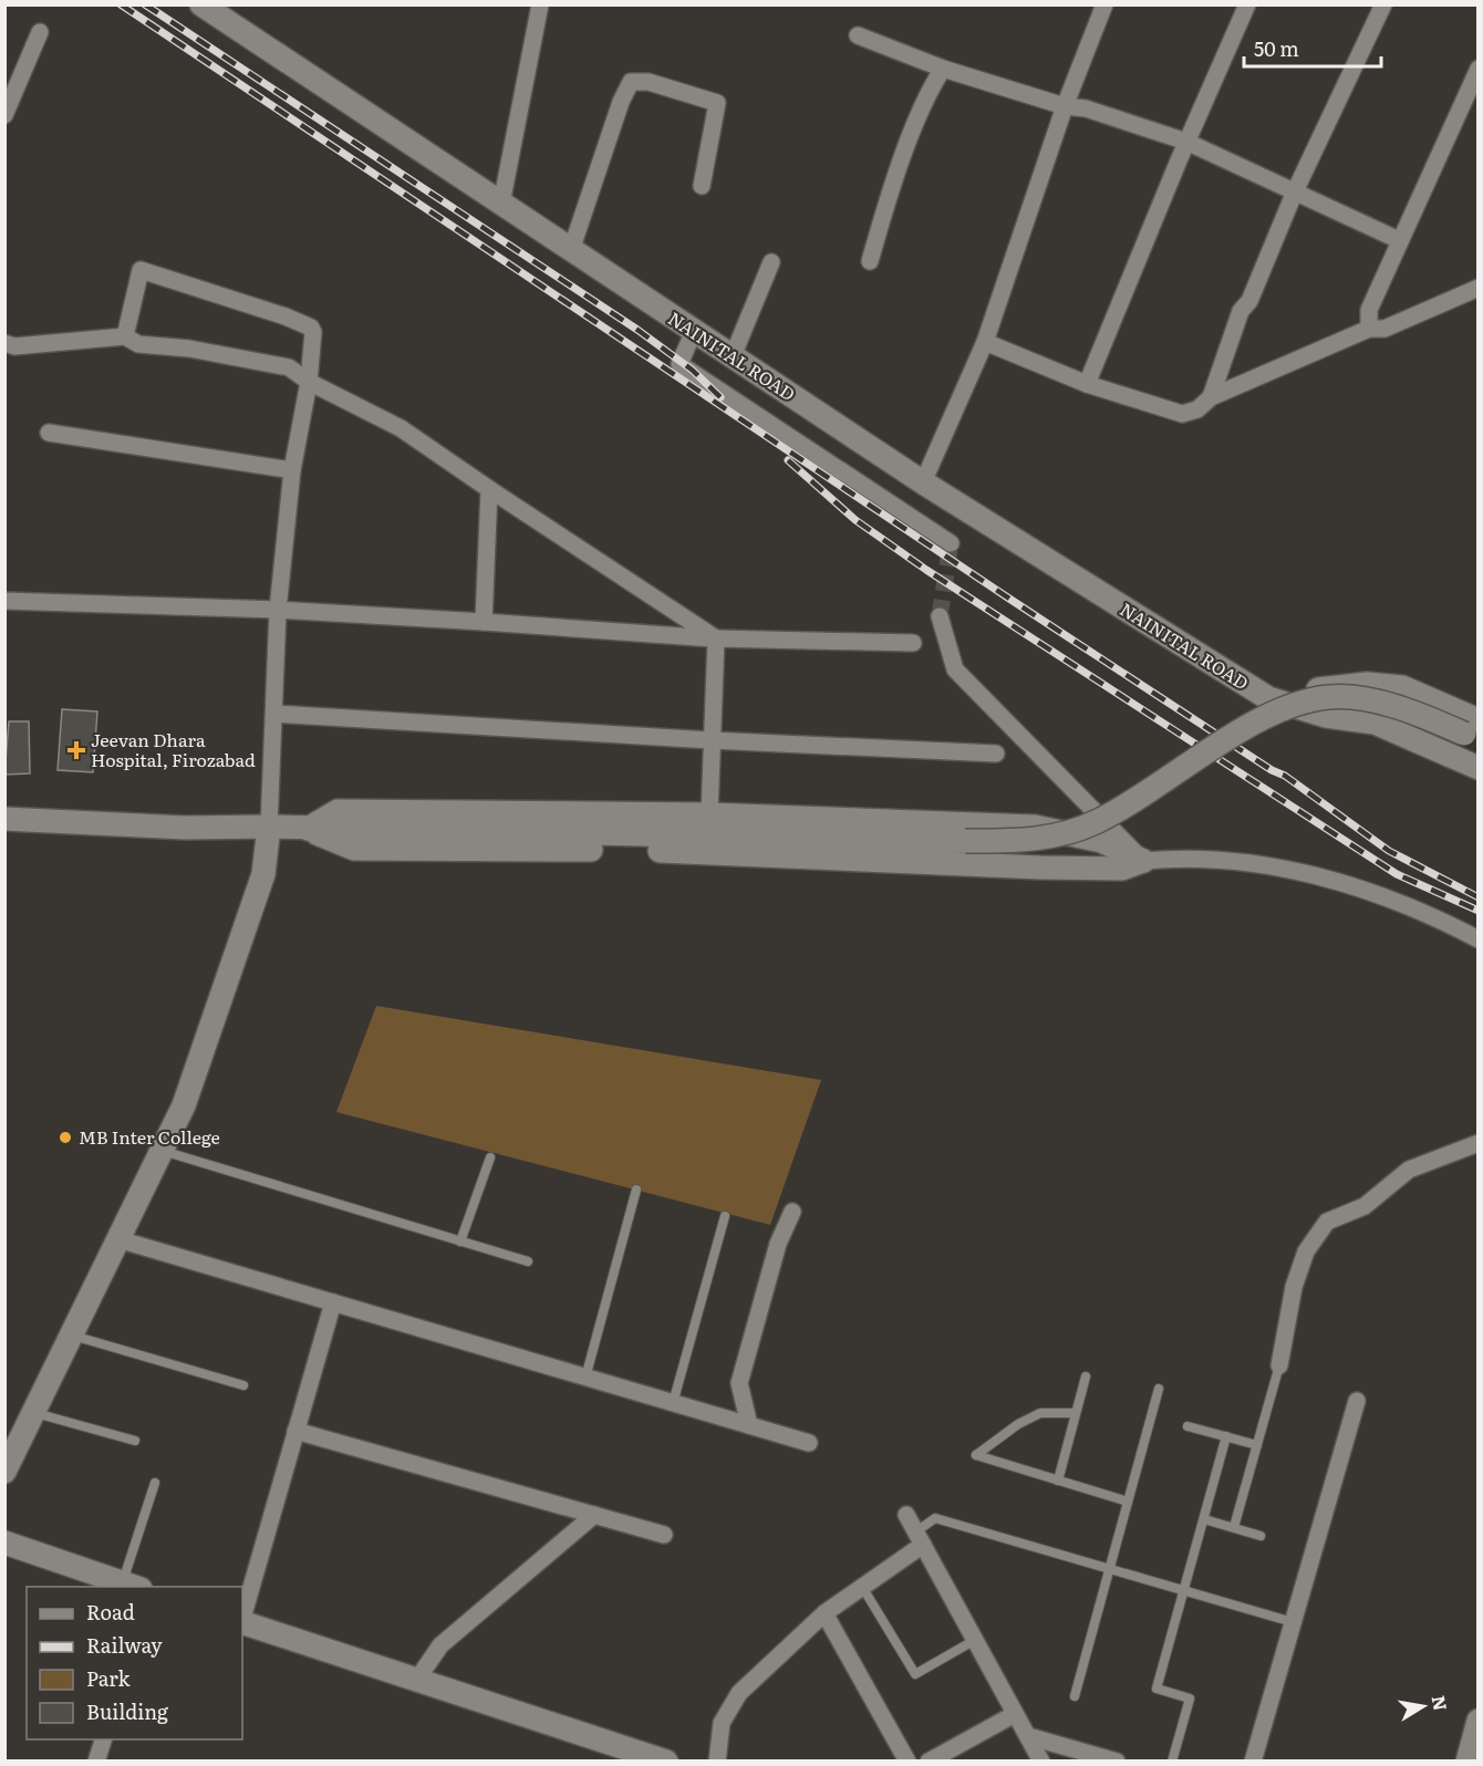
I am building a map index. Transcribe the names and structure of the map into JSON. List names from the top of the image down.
{
  "streets": {
    "street": ["NAINITAL ROAD"]
  },
  "places": {
    "health": ["Jeevan Dhara Hospital, Firozabad"],
    "other": ["MB Inter College"]
  },
  "legend": [
    "Road",
    "Railway",
    "Park",
    "Building"
  ],
  "scale_bar": "50 m",
  "north": "right"
}
